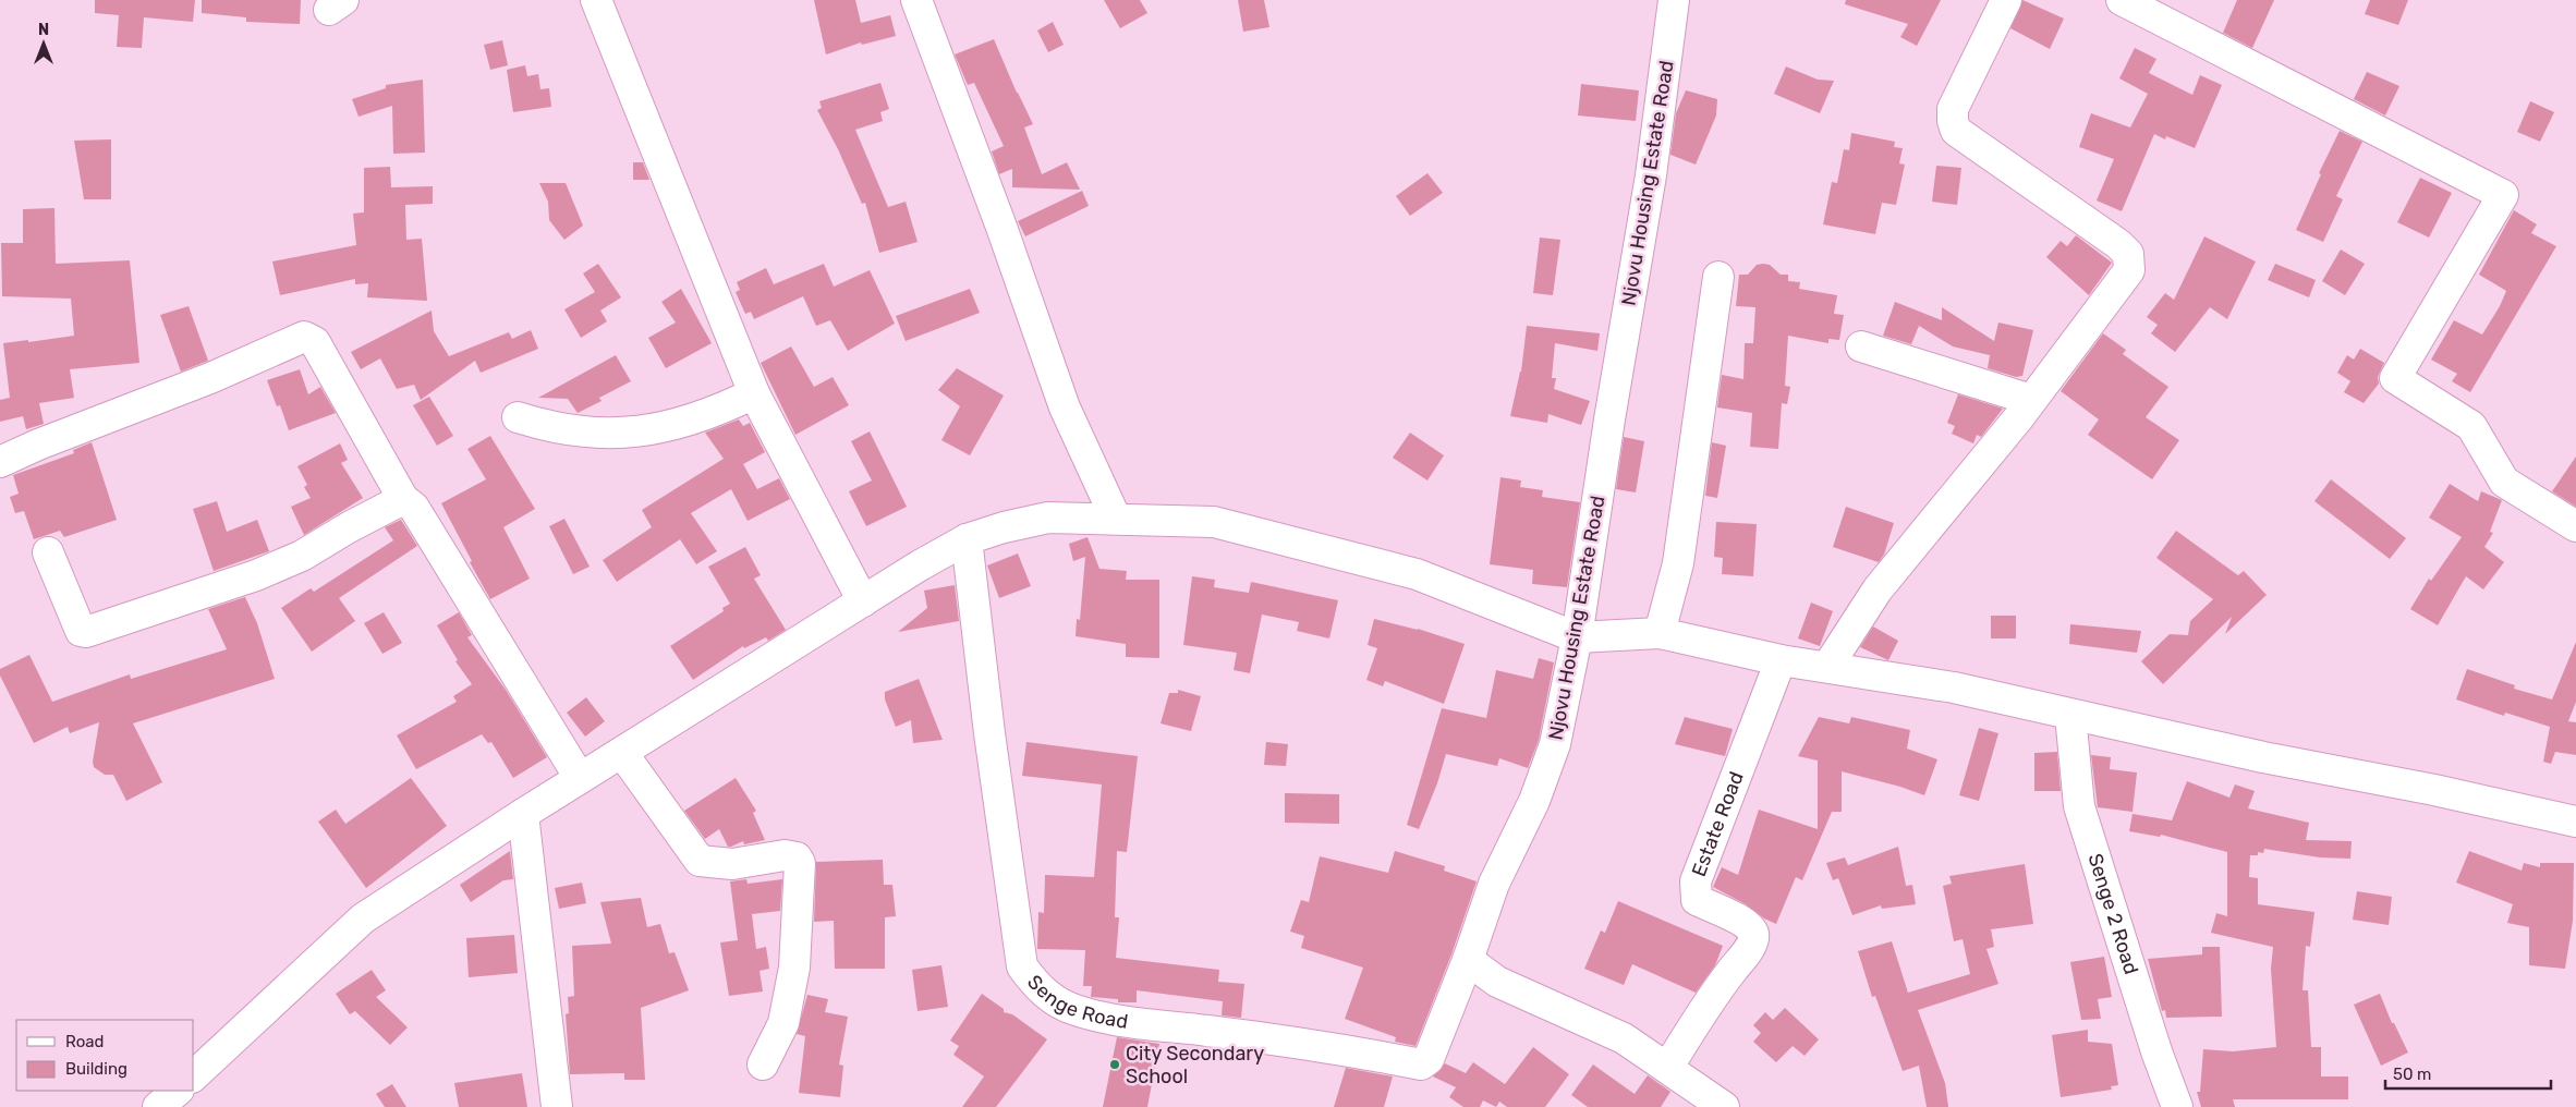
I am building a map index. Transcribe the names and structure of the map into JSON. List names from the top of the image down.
{
  "streets": {
    "street": [
      "Njovu Housing Estate Road",
      "Estate Road",
      "Senge 2 Road",
      "Senge Road"
    ]
  },
  "crossings": [
    ["Njovu Housing Estate Road", "Senge Road"]
  ],
  "places": ["City Secondary School"],
  "legend": ["Road", "Building"],
  "scale_bar": "50 m",
  "north": "top"
}
